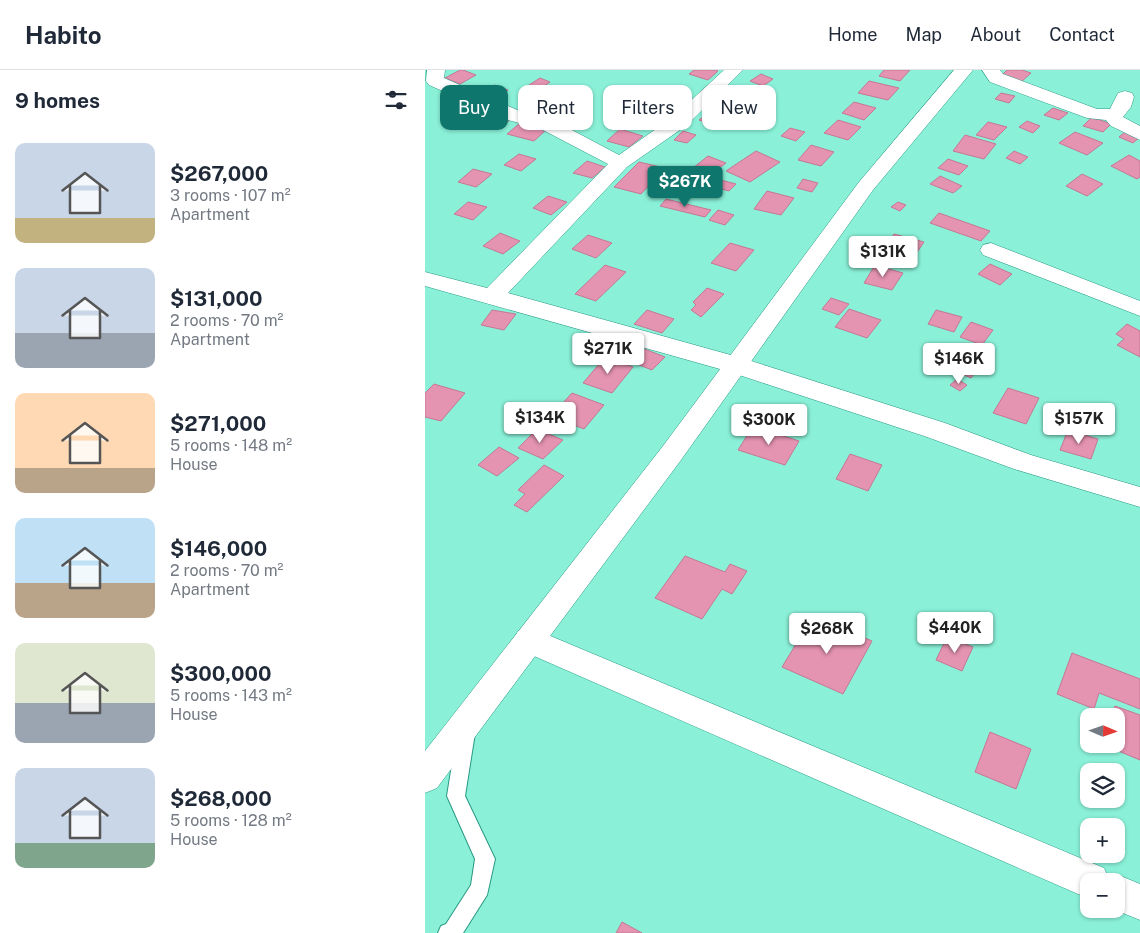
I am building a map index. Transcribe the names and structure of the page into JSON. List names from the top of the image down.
{
  "north": "right",
  "page": {
    "header": "Habito",
    "nav": [
      "Home",
      "Map",
      "About",
      "Contact"
    ],
    "heading": "9 homes",
    "chip": [
      "Buy",
      "Rent",
      "Filters",
      "New"
    ],
    "list": [
      {
        "name": "$267,000",
        "note": "3 rooms · 107 m² · Apartment"
      },
      {
        "name": "$131,000",
        "note": "2 rooms · 70 m² · Apartment"
      },
      {
        "name": "$271,000",
        "note": "5 rooms · 148 m² · House"
      },
      {
        "name": "$146,000",
        "note": "2 rooms · 70 m² · Apartment"
      },
      {
        "name": "$300,000",
        "note": "5 rooms · 143 m² · House"
      },
      {
        "name": "$268,000",
        "note": "5 rooms · 128 m² · House"
      }
    ],
    "price": [
      "$267K",
      "$131K",
      "$271K",
      "$146K",
      "$134K",
      "$157K",
      "$300K",
      "$440K",
      "$268K"
    ],
    "map_buttons": ["+", "−"]
  }
}
